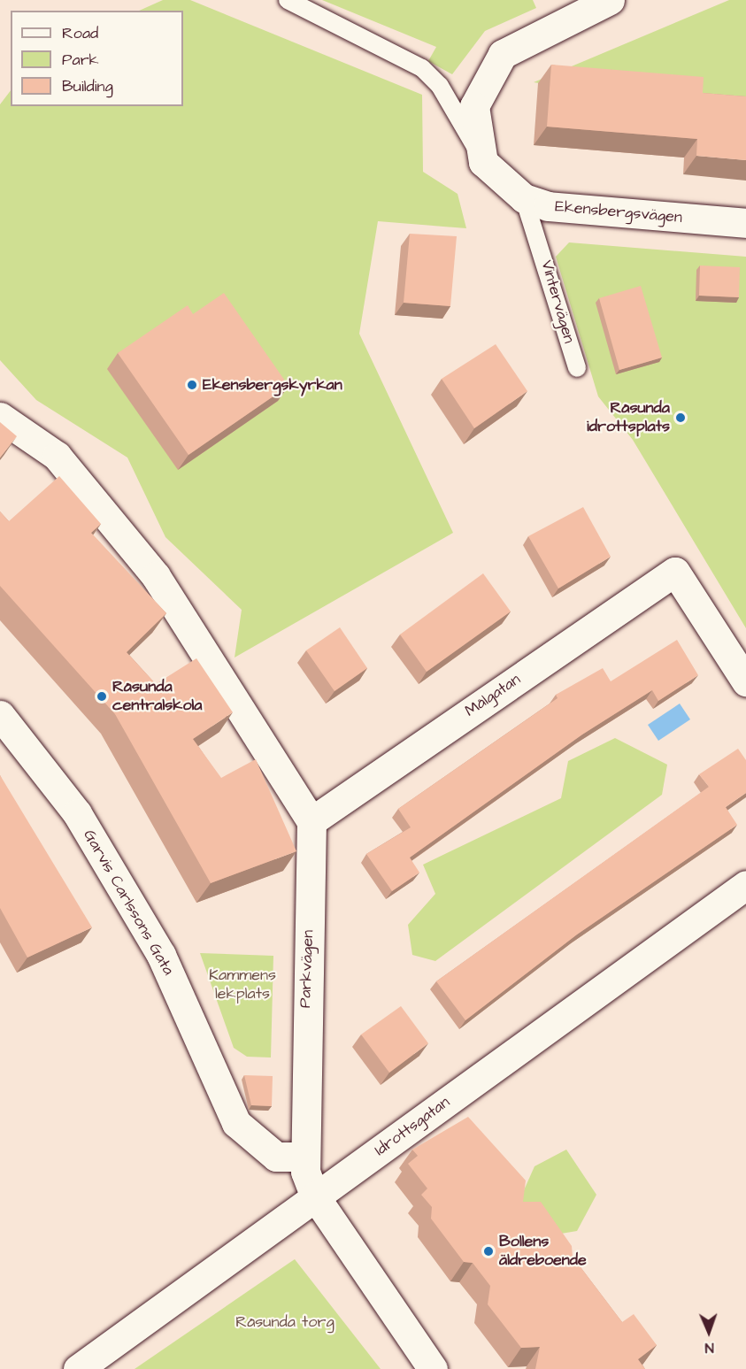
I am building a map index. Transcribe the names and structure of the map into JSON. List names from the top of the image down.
{
  "streets": {
    "street": [
      "Ekensbergsvägen",
      "Målgatan",
      "Garvis Carlssons Gata",
      "Parkvägen",
      "Idrottsgatan"
    ],
    "lane": ["Vintervägen"]
  },
  "crossings": [
    ["Ekensbergsvägen", "Vintervägen"],
    ["Målgatan", "Parkvägen"],
    ["Garvis Carlssons Gata", "Parkvägen"],
    ["Parkvägen", "Idrottsgatan"]
  ],
  "parks": ["Kammens lekplats", "Råsunda torg"],
  "places": [
    "Ekensbergskyrkan",
    "Råsunda idrottsplats",
    "Råsunda centralskola",
    "Bollens äldreboende"
  ],
  "legend": ["Road", "Park", "Building"],
  "north": "bottom"
}
